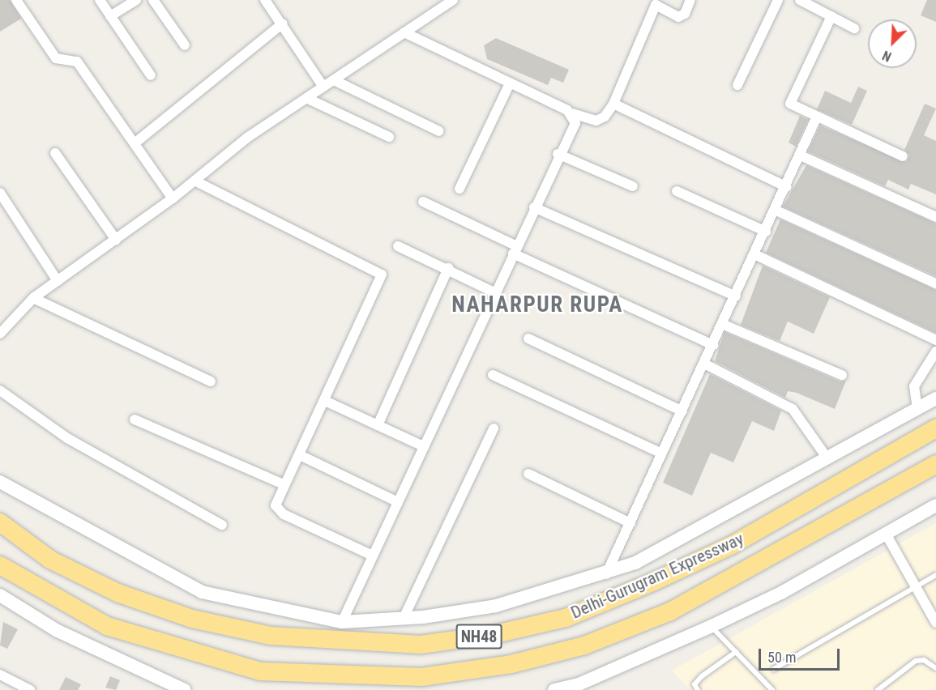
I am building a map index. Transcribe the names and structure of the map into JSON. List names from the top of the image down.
{
  "streets": {
    "highway": ["Delhi-Gurugram Expressway", "NH48"]
  },
  "districts": ["NAHARPUR RUPA"],
  "scale_bar": "50 m",
  "north": "bottom left"
}
